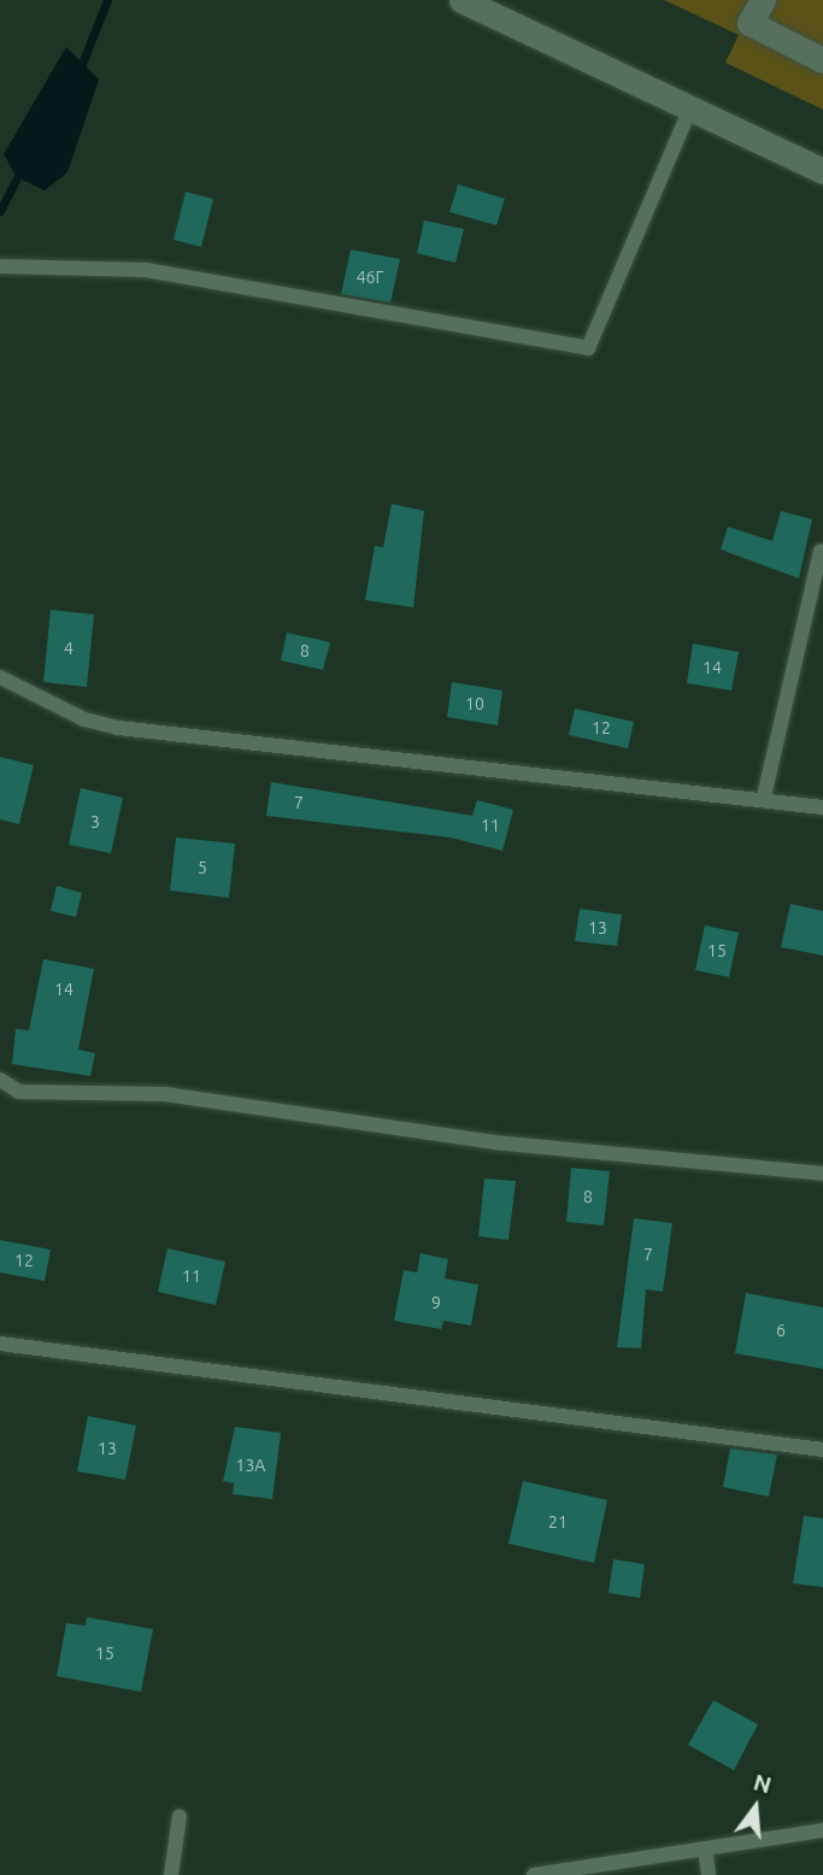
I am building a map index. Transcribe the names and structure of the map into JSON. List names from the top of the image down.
{
  "house_numbers": [
    "46Г",
    "4",
    "8",
    "14",
    "10",
    "12",
    "7",
    "3",
    "11",
    "5",
    "13",
    "15",
    "14",
    "8",
    "7",
    "12",
    "11",
    "9",
    "6",
    "13",
    "13А",
    "21",
    "15"
  ],
  "north": "top"
}
